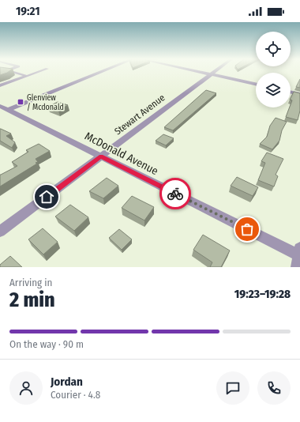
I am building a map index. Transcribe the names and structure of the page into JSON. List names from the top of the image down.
{
  "streets": {
    "street": ["Stewart Avenue", "McDonald Avenue"]
  },
  "crossings": [
    ["Stewart Avenue", "McDonald Avenue"]
  ],
  "places": {
    "transit": ["Glenview / Mcdonald"]
  },
  "page": {
    "status": "19:21",
    "heading": ["2 min", "Arriving in", "19:23–19:28"],
    "panel": ["Jordan", "Courier · 4.8"],
    "bar": "On the way · 90 m"
  }
}
